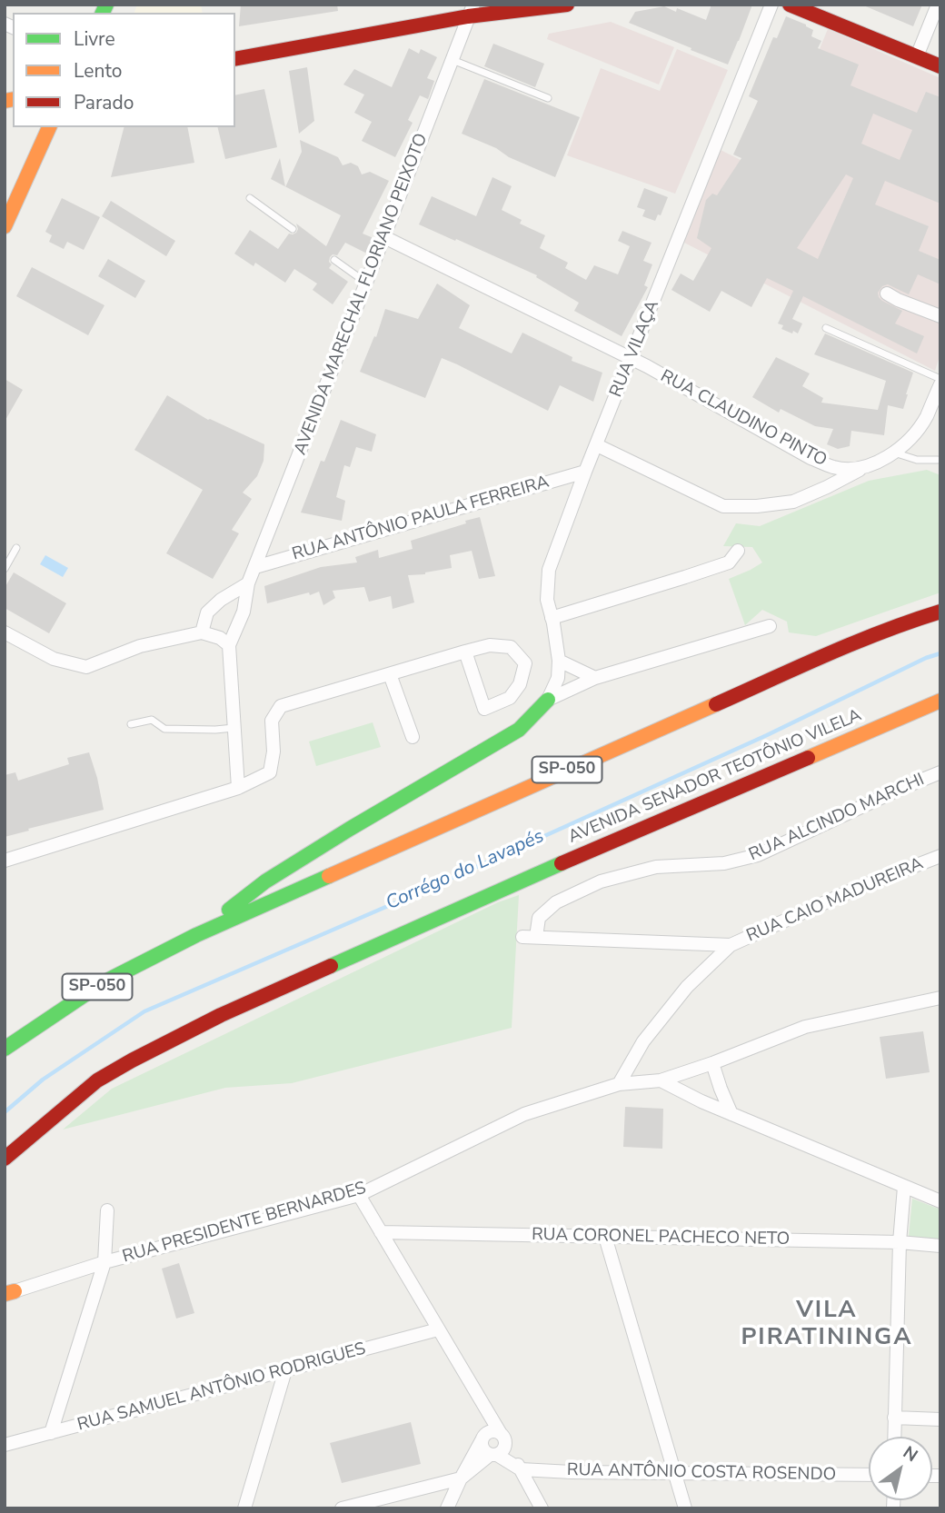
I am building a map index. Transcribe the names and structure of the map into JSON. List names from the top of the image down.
{
  "streets": {
    "main road": ["SP-050", "AVENIDA SENADOR TEOTÔNIO VILELA"],
    "street": [
      "AVENIDA MARECHAL FLORIANO PEIXOTO",
      "RUA VILAÇA",
      "RUA CLAUDINO PINTO",
      "RUA ANTÔNIO PAULA FERREIRA",
      "RUA ALCINDO MARCHI",
      "RUA CAIO MADUREIRA",
      "RUA PRESIDENTE BERNARDES",
      "RUA CORONEL PACHECO NETO",
      "RUA SAMUEL ANTÔNIO RODRIGUES",
      "RUA ANTÔNIO COSTA ROSENDO"
    ]
  },
  "crossings": [
    ["AVENIDA MARECHAL FLORIANO PEIXOTO", "RUA CLAUDINO PINTO"],
    ["AVENIDA MARECHAL FLORIANO PEIXOTO", "RUA ANTÔNIO PAULA FERREIRA"],
    ["RUA VILAÇA", "RUA CLAUDINO PINTO"],
    ["RUA VILAÇA", "RUA ANTÔNIO PAULA FERREIRA"],
    ["RUA ALCINDO MARCHI", "RUA CAIO MADUREIRA"],
    ["RUA CAIO MADUREIRA", "RUA PRESIDENTE BERNARDES"]
  ],
  "districts": ["VILA PIRATININGA"],
  "water": ["Corrégo do Lavapés"],
  "legend": ["Livre", "Lento", "Parado"],
  "north": "top right"
}
